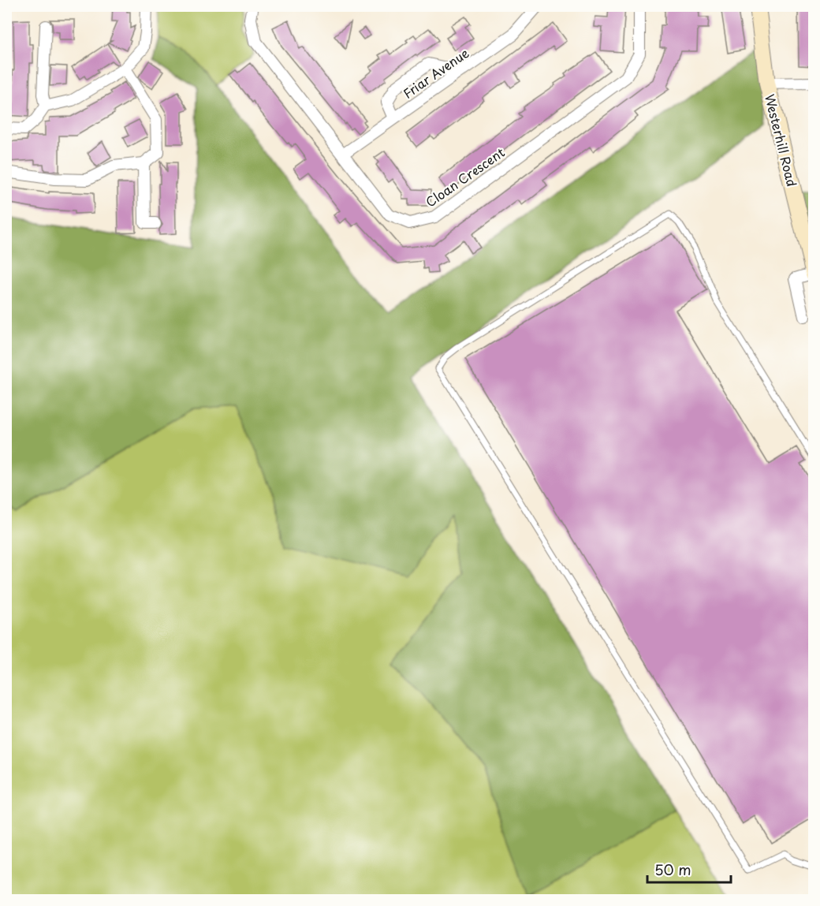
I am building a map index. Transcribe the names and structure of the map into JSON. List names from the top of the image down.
{
  "streets": {
    "street": ["Friar Avenue", "Westerhill Road", "Cloan Crescent"]
  },
  "crossings": [
    ["Friar Avenue", "Cloan Crescent"]
  ],
  "scale_bar": "50 m"
}
